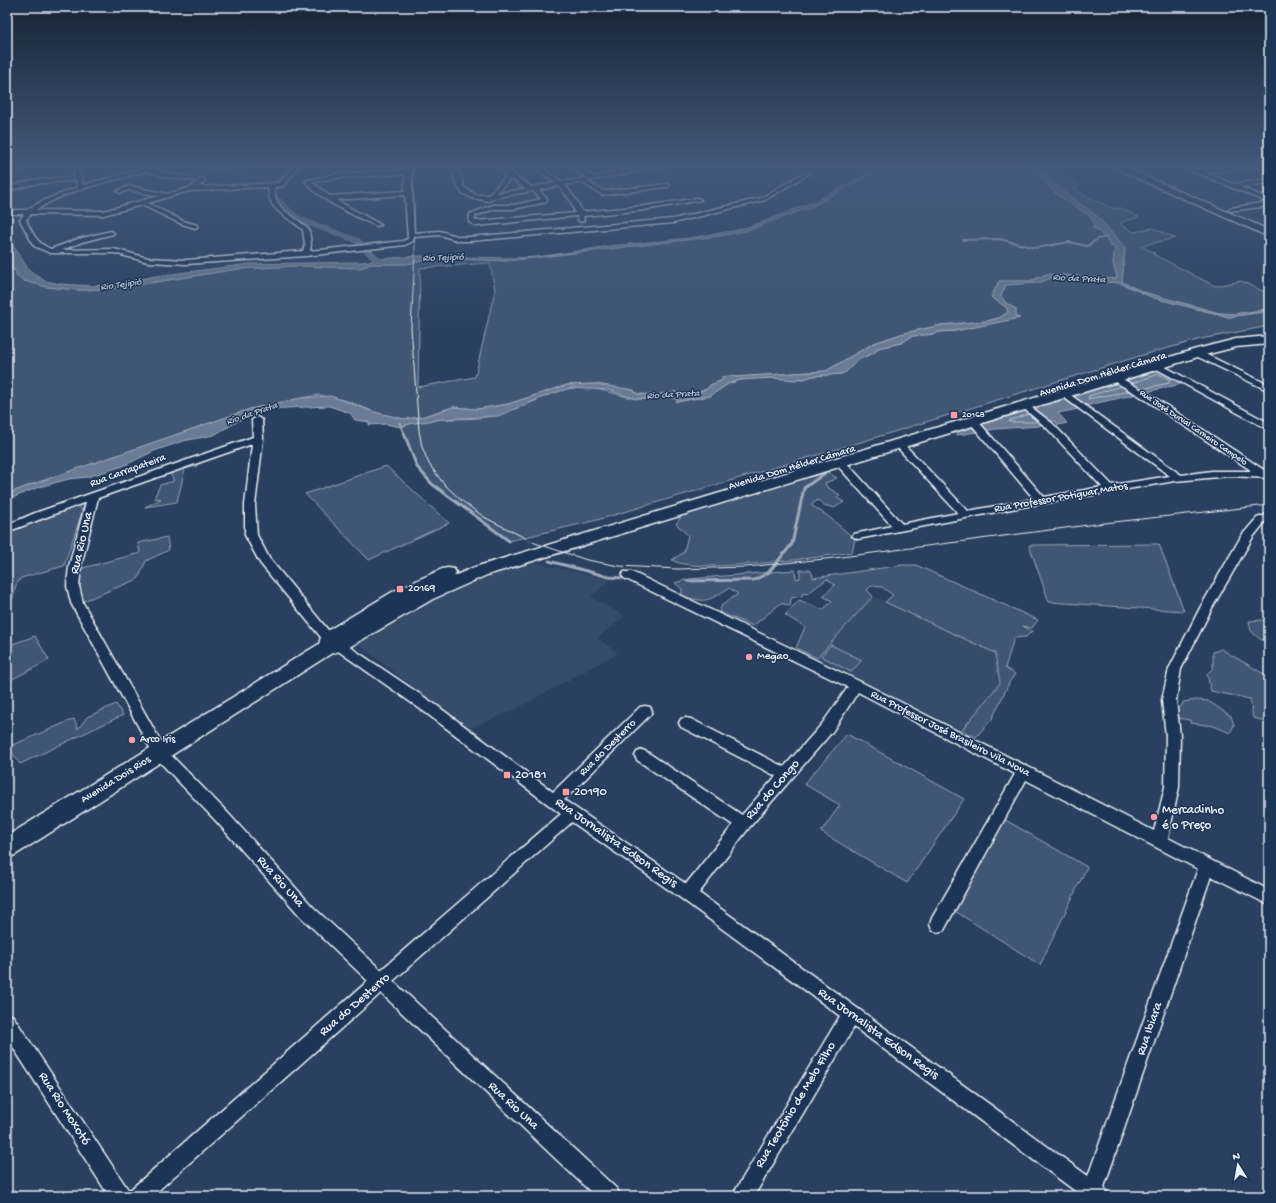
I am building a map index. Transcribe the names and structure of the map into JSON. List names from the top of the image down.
{
  "streets": {
    "main road": ["Avenida Dom Hélder Câmara", "Avenida Dois Rios"],
    "street": [
      "Rua José Durval Carneiro Campelo",
      "Rua Carrapateira",
      "Rua Professor Potiguar Matos",
      "Rua Rio Una",
      "Rua Professor José Brasileiro Vila Nova",
      "Rua do Desterro",
      "Rua do Congo",
      "Rua Jornalista Edson Regis",
      "Rua Ibiara",
      "Rua Teotônio de Melo Filho",
      "Rua Rio Moxotó"
    ]
  },
  "crossings": [
    ["Avenida Dom Hélder Câmara", "Rua José Durval Carneiro Campelo"],
    ["Avenida Dom Hélder Câmara", "Avenida Dois Rios"],
    ["Avenida Dom Hélder Câmara", "Rua Jornalista Edson Regis"],
    ["Rua José Durval Carneiro Campelo", "Rua Professor Potiguar Matos"],
    ["Rua Carrapateira", "Rua Rio Una"],
    ["Rua Carrapateira", "Rua Jornalista Edson Regis"],
    ["Rua Rio Una", "Rua do Desterro"],
    ["Rua Rio Una", "Avenida Dois Rios"],
    ["Rua Professor José Brasileiro Vila Nova", "Rua do Congo"],
    ["Rua Professor José Brasileiro Vila Nova", "Rua Ibiara"],
    ["Rua do Desterro", "Rua Jornalista Edson Regis"],
    ["Avenida Dois Rios", "Rua Jornalista Edson Regis"],
    ["Rua do Congo", "Rua Jornalista Edson Regis"],
    ["Rua Jornalista Edson Regis", "Rua Ibiara"],
    ["Rua Jornalista Edson Regis", "Rua Teotônio de Melo Filho"]
  ],
  "water": ["Rio Tejipió", "Rio da Prata"],
  "places": {
    "transit": [
      "20168",
      "20169",
      "20181",
      "20190"
    ],
    "other": ["Megao", "Arco Iris", "Mercadinho é o Preço"]
  },
  "north": "top"
}
